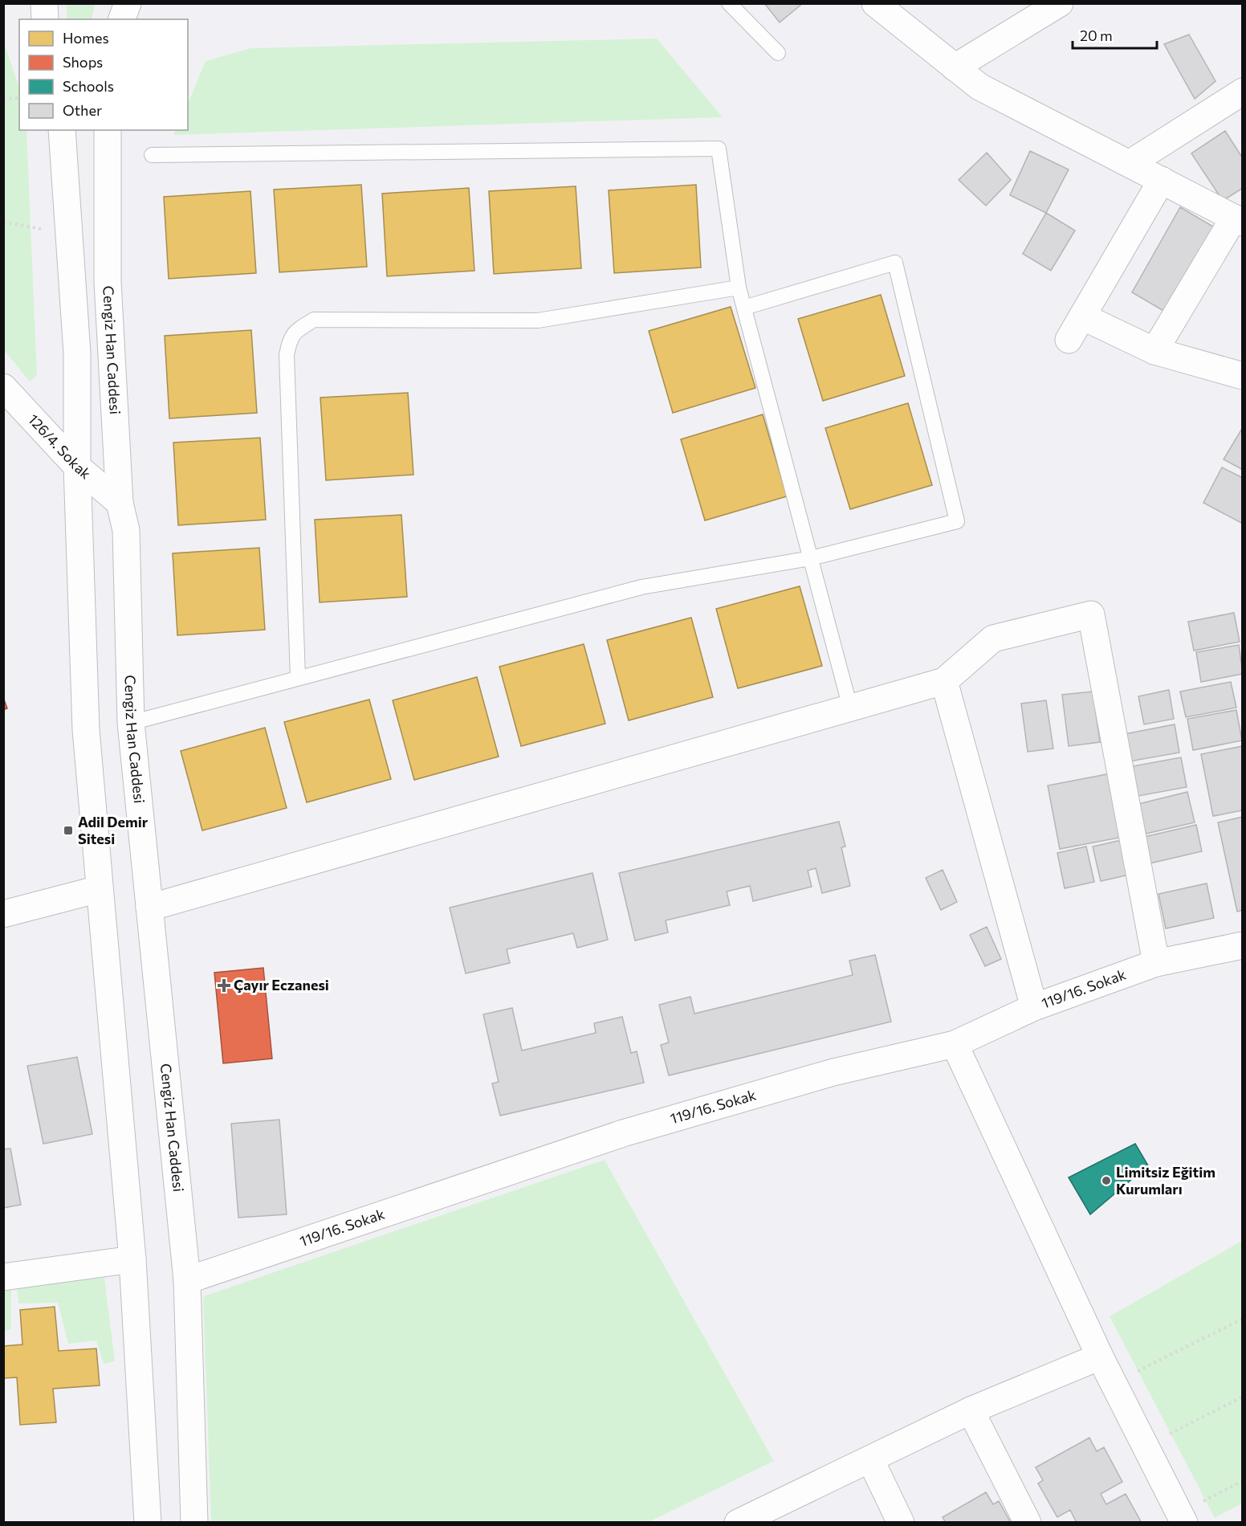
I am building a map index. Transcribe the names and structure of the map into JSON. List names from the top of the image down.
{
  "streets": {
    "street": ["Cengiz Han Caddesi", "126/4. Sokak", "119/16. Sokak"]
  },
  "crossings": [
    ["Cengiz Han Caddesi", "126/4. Sokak"],
    ["Cengiz Han Caddesi", "119/16. Sokak"]
  ],
  "places": {
    "transit": ["Adil Demir Sitesi"],
    "health": ["Çayır Eczanesi"],
    "other": ["Limitsiz Eğitim Kurumları"]
  },
  "legend": [
    "Homes",
    "Shops",
    "Schools",
    "Other"
  ],
  "scale_bar": "20 m"
}
